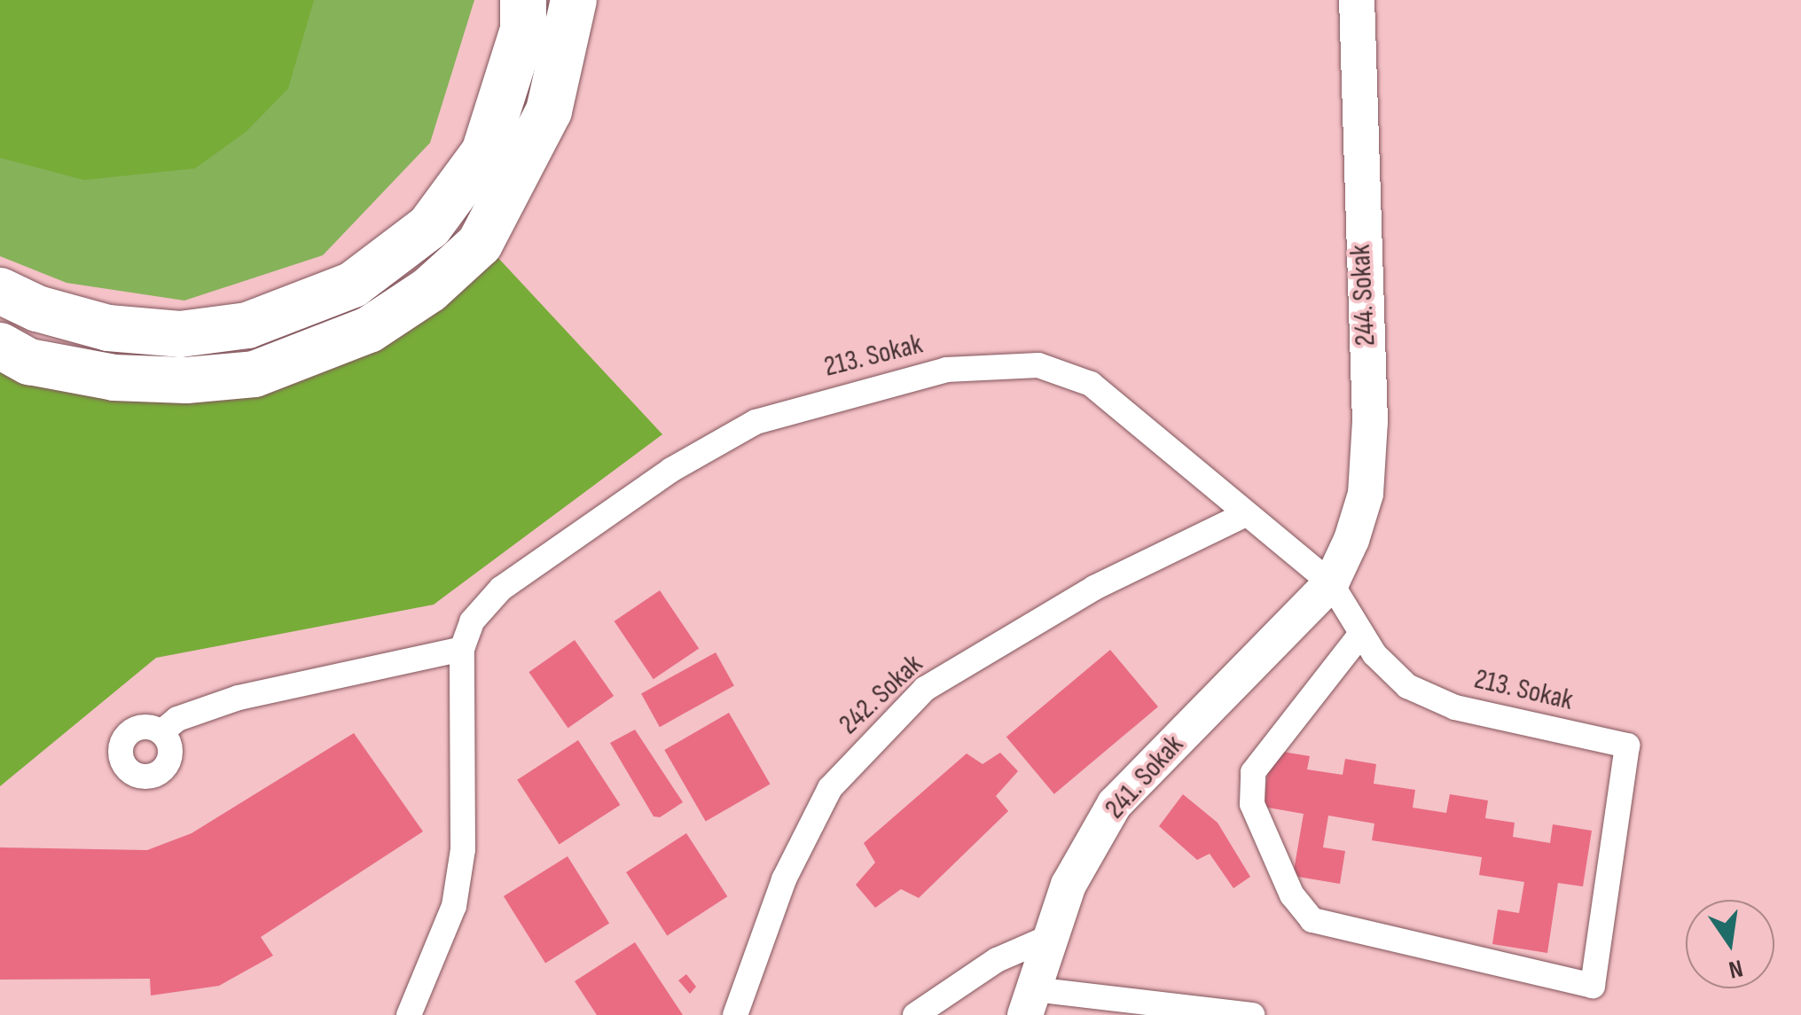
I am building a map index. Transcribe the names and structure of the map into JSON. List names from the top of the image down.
{
  "streets": {
    "street": [
      "244. Sokak",
      "213. Sokak",
      "242. Sokak",
      "241. Sokak"
    ]
  },
  "crossings": [
    ["244. Sokak", "213. Sokak"],
    ["244. Sokak", "241. Sokak"],
    ["213. Sokak", "242. Sokak"],
    ["213. Sokak", "241. Sokak"]
  ],
  "north": "bottom"
}
